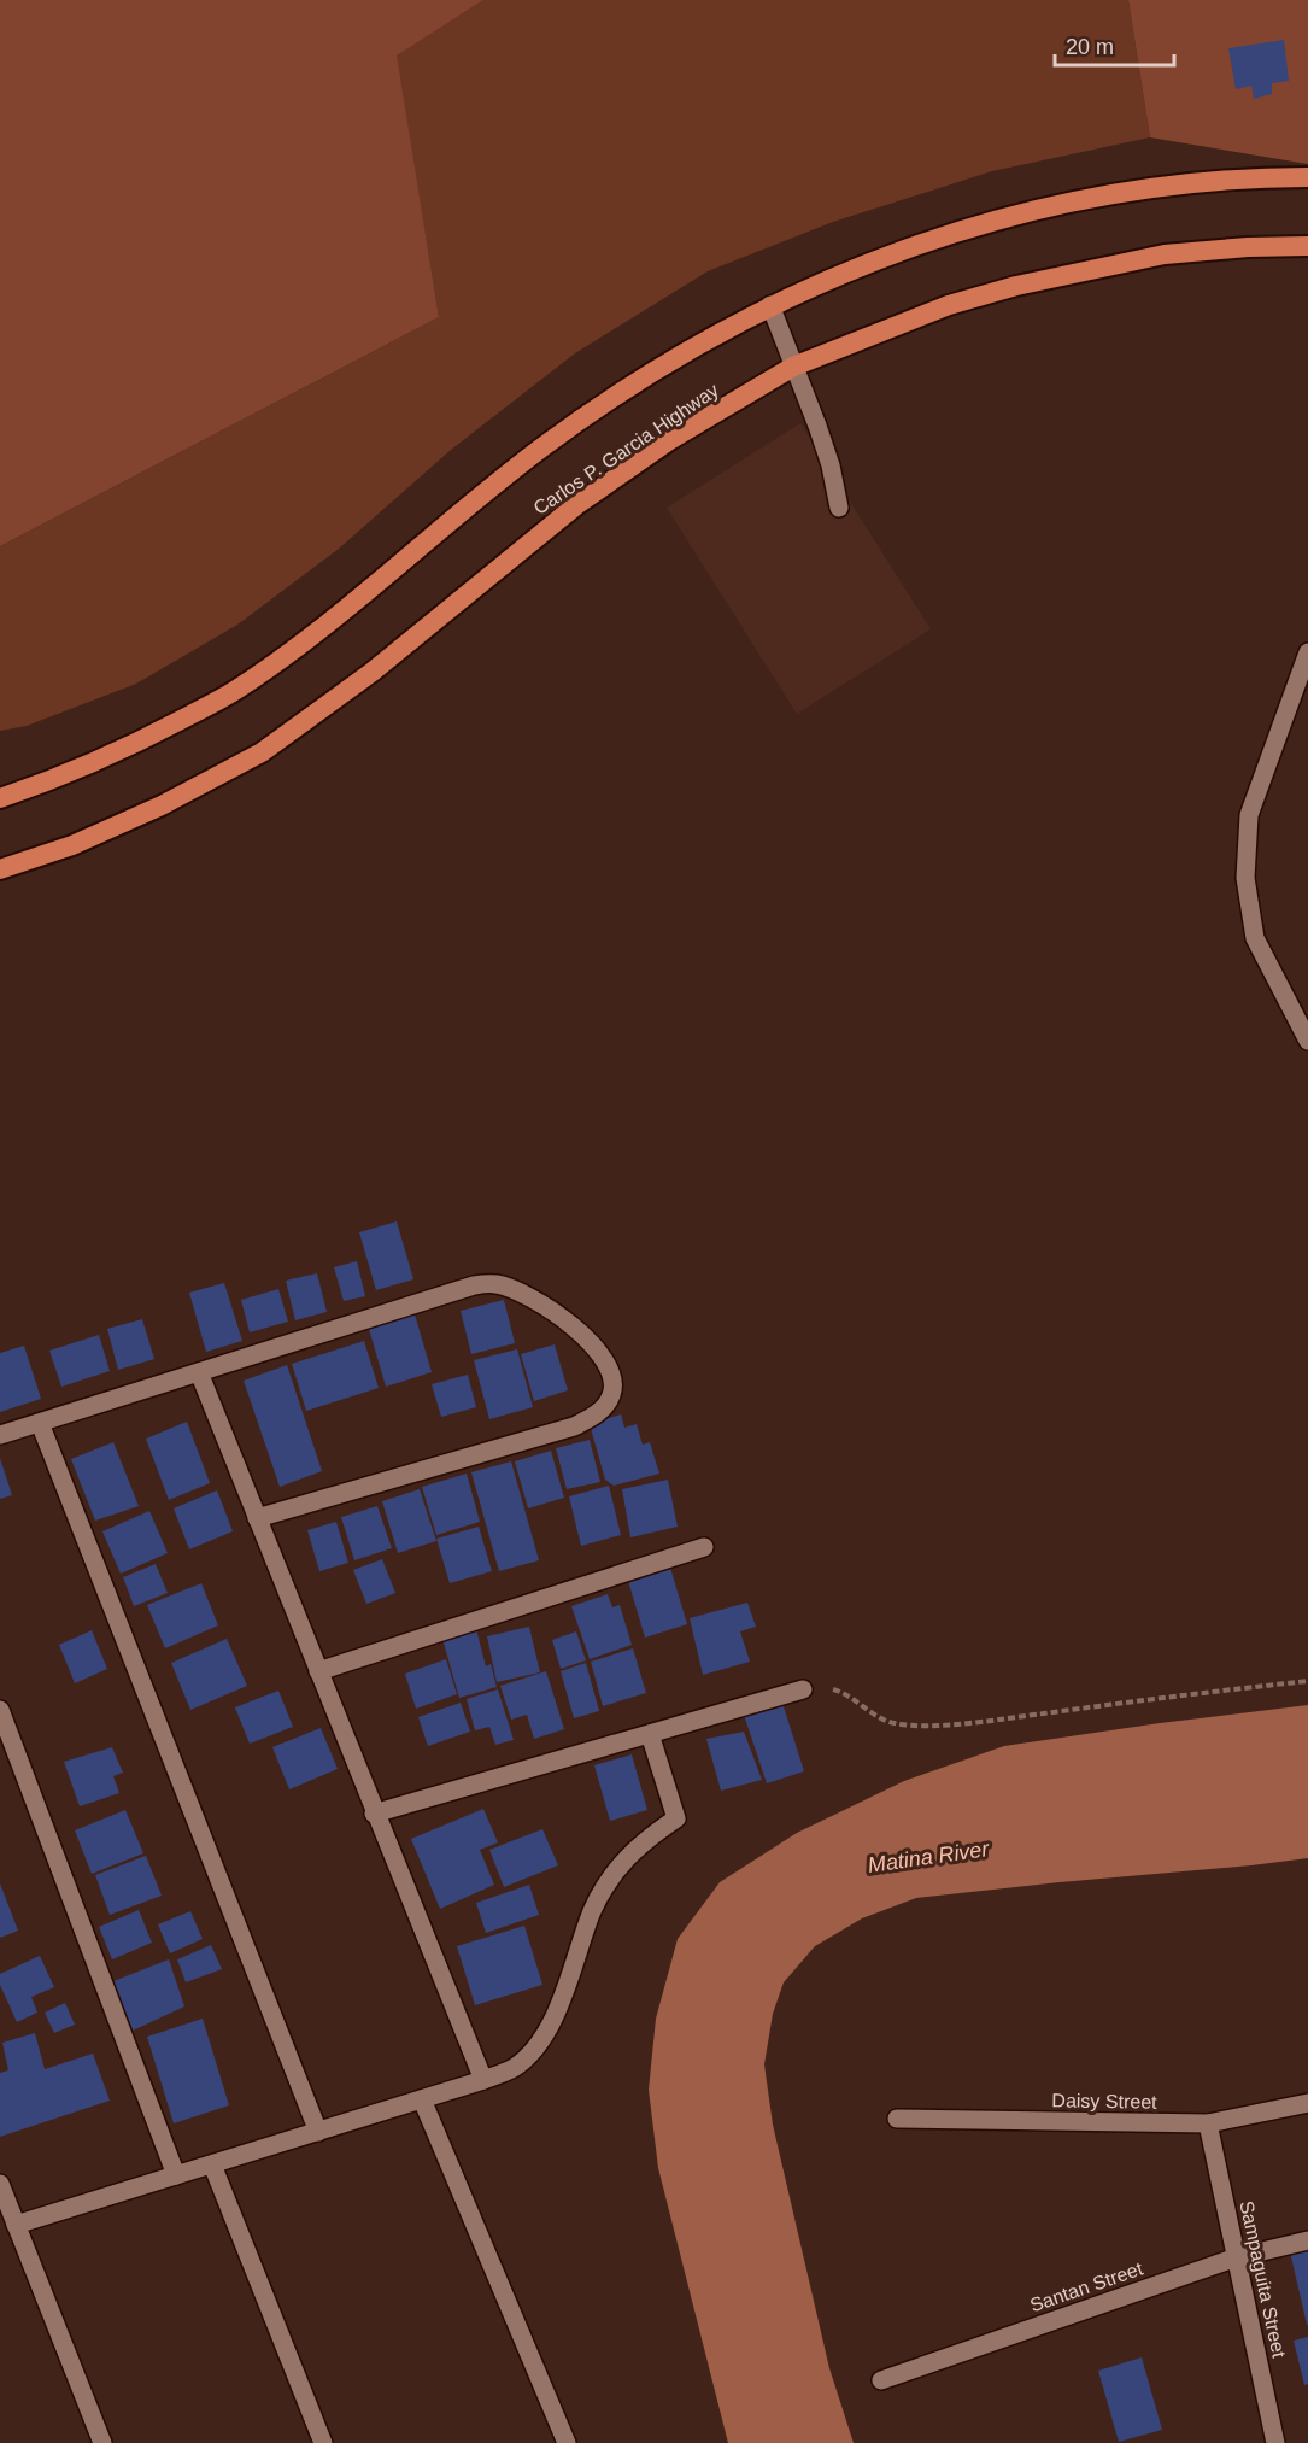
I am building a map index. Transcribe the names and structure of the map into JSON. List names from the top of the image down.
{
  "streets": {
    "highway": ["Carlos P. Garcia Highway"],
    "street": ["Daisy Street", "Sampaguita Street", "Santan Street"]
  },
  "crossings": [
    ["Daisy Street", "Sampaguita Street"],
    ["Sampaguita Street", "Santan Street"]
  ],
  "water": ["Matina River"],
  "scale_bar": "20 m"
}
